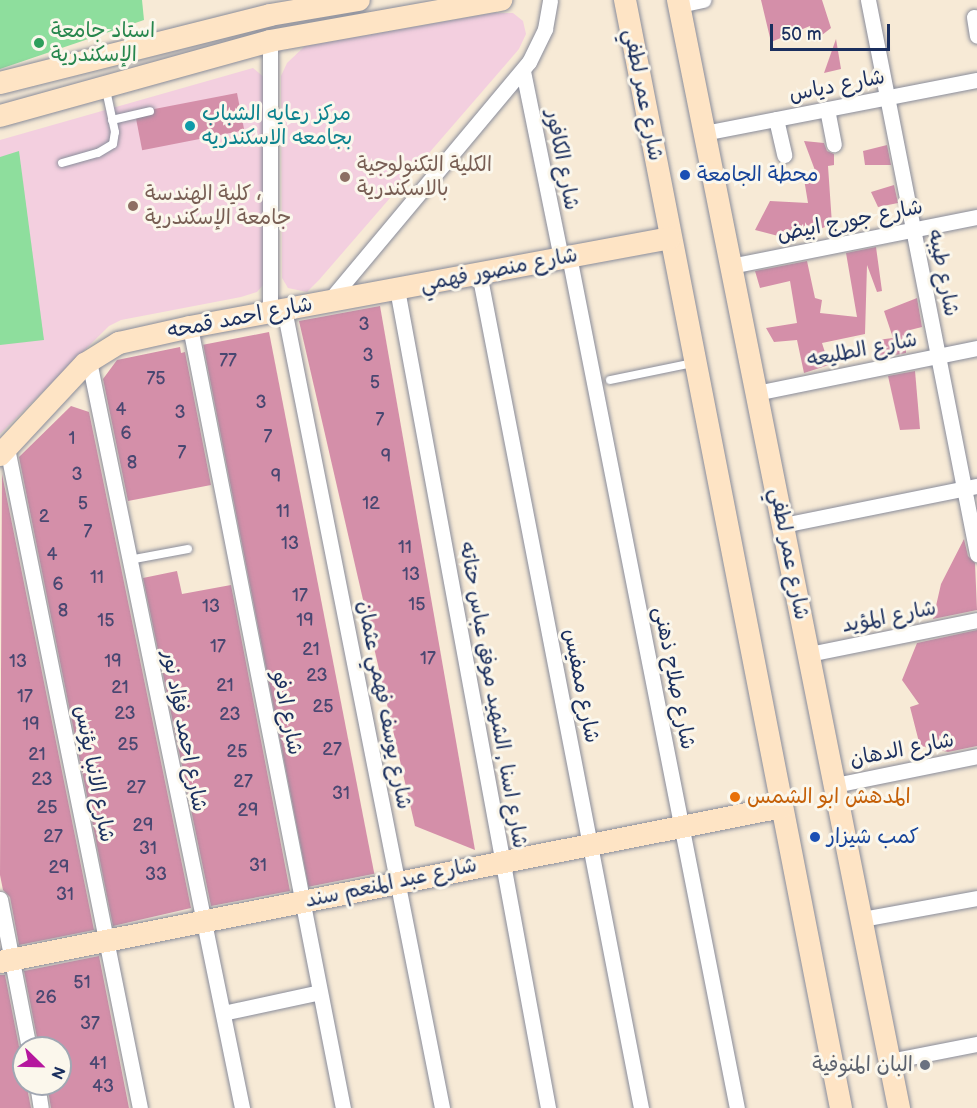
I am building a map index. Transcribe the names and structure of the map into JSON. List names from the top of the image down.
{
  "streets": {
    "street": [
      "شارع دياس",
      "شارع عمر لطفي",
      "شارع الكافور",
      "شارع جورج ابيض",
      "شارع منصور فهمي",
      "شارع طيبه",
      "شارع احمد قمحه",
      "شارع الطليعه",
      "شارع المؤيد",
      "شارع صلاح ذهنى",
      "شارع ممفيس",
      "شارع اسنا , الشهيد موفق عباس حتاته",
      "شارع يوسف فهمي عثمان",
      "شارع ادفو",
      "شارع احمد فؤاد نور",
      "شارع الدهان",
      "شارع الانبا يؤنس",
      "شارع عبد المنعم سند"
    ]
  },
  "crossings": [
    ["شارع دياس", "شارع عمر لطفي"],
    ["شارع دياس", "شارع طيبه"],
    ["شارع عمر لطفي", "شارع جورج ابيض"],
    ["شارع عمر لطفي", "شارع منصور فهمي"],
    ["شارع عمر لطفي", "شارع الطليعه"],
    ["شارع عمر لطفي", "شارع المؤيد"],
    ["شارع عمر لطفي", "شارع الدهان"],
    ["شارع عمر لطفي", "شارع عبد المنعم سند"],
    ["شارع الكافور", "شارع منصور فهمي"],
    ["شارع الكافور", "شارع احمد قمحه"],
    ["شارع الكافور", "شارع صلاح ذهنى"],
    ["شارع جورج ابيض", "شارع طيبه"],
    ["شارع منصور فهمي", "شارع احمد قمحه"],
    ["شارع منصور فهمي", "شارع صلاح ذهنى"],
    ["شارع منصور فهمي", "شارع ممفيس"],
    ["شارع منصور فهمي", "شارع اسنا , الشهيد موفق عباس حتاته"],
    ["شارع طيبه", "شارع الطليعه"],
    ["شارع احمد قمحه", "شارع يوسف فهمي عثمان"],
    ["شارع احمد قمحه", "شارع ادفو"],
    ["شارع احمد قمحه", "شارع احمد فؤاد نور"],
    ["شارع احمد قمحه", "شارع الانبا يؤنس"],
    ["شارع صلاح ذهنى", "شارع عبد المنعم سند"],
    ["شارع ممفيس", "شارع عبد المنعم سند"],
    ["شارع اسنا , الشهيد موفق عباس حتاته", "شارع عبد المنعم سند"],
    ["شارع يوسف فهمي عثمان", "شارع عبد المنعم سند"],
    ["شارع ادفو", "شارع عبد المنعم سند"],
    ["شارع احمد فؤاد نور", "شارع عبد المنعم سند"],
    ["شارع الانبا يؤنس", "شارع عبد المنعم سند"]
  ],
  "places": [
    "استاد جامعة الإسكندرية",
    "مركز رعايه الشباب بجامعه الاسكندريه",
    "محطة الجامعة",
    "الكلية التكنولوجية بالاسكندرية",
    "كلية الهندسة ، جامعة الإسكندرية",
    "المدهش ابو الشمس",
    "كمب شيزار",
    "البان المنوفية"
  ],
  "house_numbers": [
    "3",
    "3",
    "77",
    "75",
    "5",
    "3",
    "4",
    "3",
    "7",
    "6",
    "7",
    "1",
    "7",
    "9",
    "8",
    "3",
    "9",
    "5",
    "12",
    "11",
    "2",
    "7",
    "13",
    "11",
    "4",
    "13",
    "11",
    "6",
    "17",
    "15",
    "13",
    "8",
    "15",
    "19",
    "17",
    "21",
    "17",
    "13",
    "19",
    "23",
    "21",
    "21",
    "17",
    "25",
    "23",
    "23",
    "19",
    "25",
    "27",
    "25",
    "21",
    "23",
    "27",
    "27",
    "31",
    "25",
    "29",
    "29",
    "27",
    "31",
    "31",
    "29",
    "33",
    "31",
    "51",
    "26",
    "37",
    "41",
    "43"
  ],
  "scale_bar": "50 m",
  "north": "bottom right"
}
